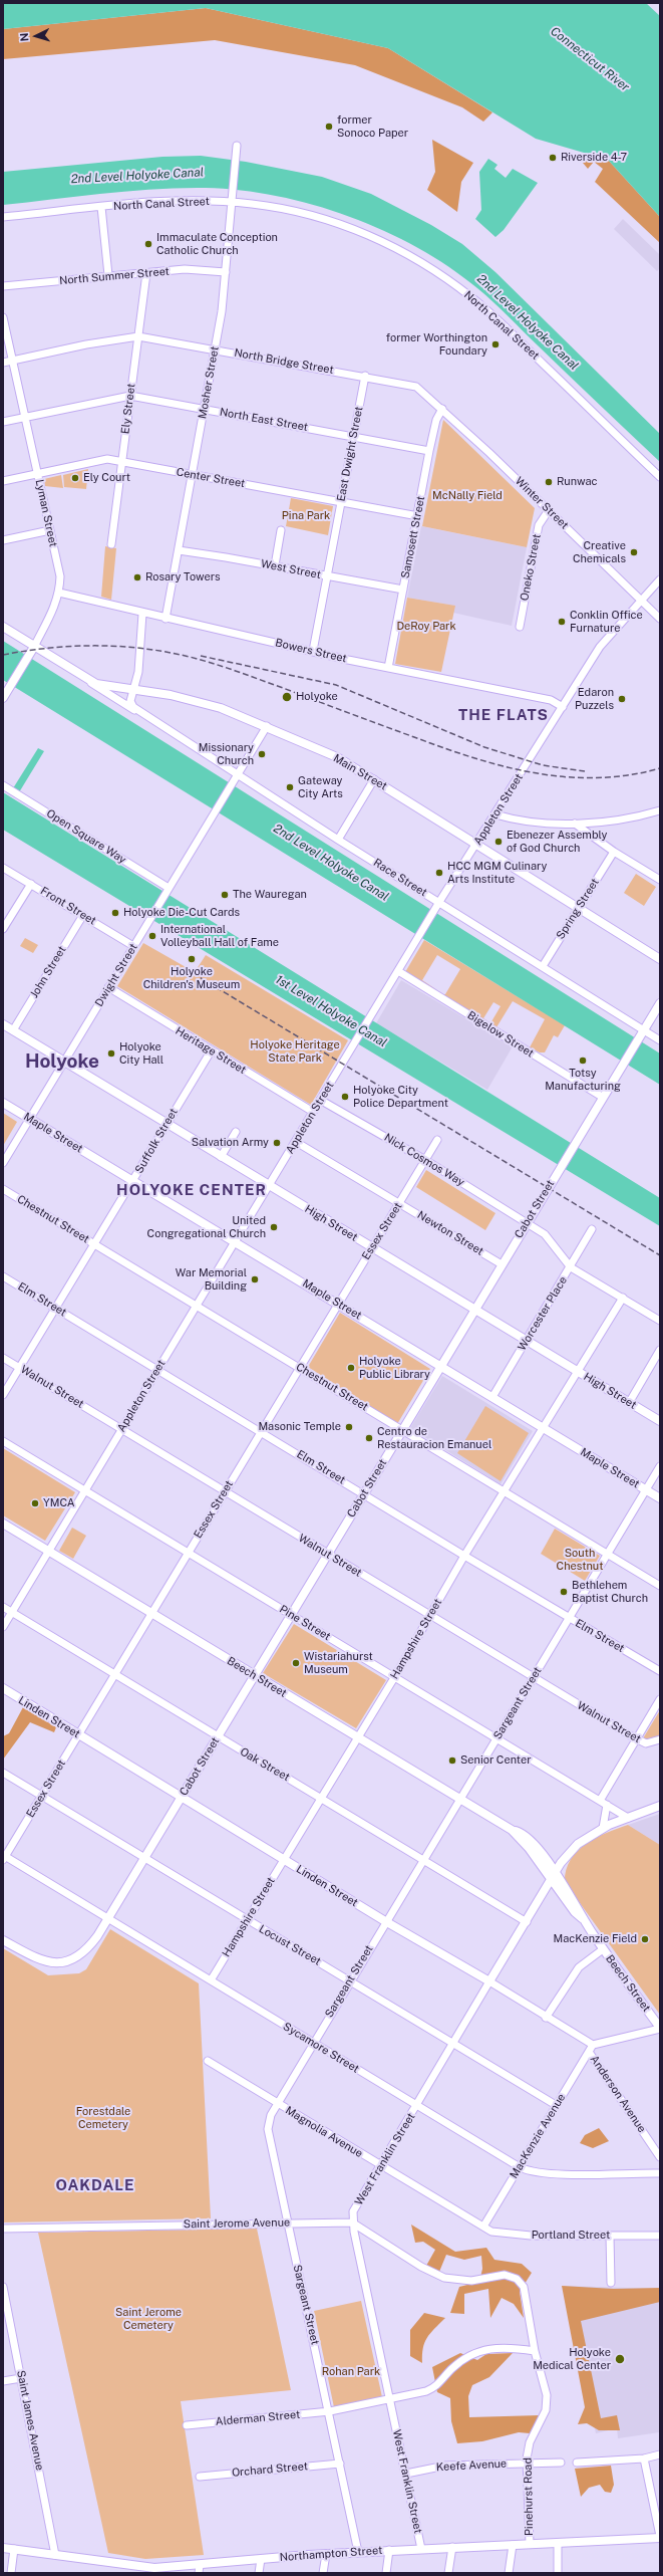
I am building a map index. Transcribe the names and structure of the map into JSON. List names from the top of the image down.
{
  "streets": {
    "main road": [
      "Lyman Street",
      "Main Street",
      "Maple Street",
      "Cabot Street",
      "High Street",
      "Beech Street",
      "Linden Street",
      "West Franklin Street",
      "Northampton Street"
    ],
    "street": [
      "North Canal Street",
      "North Summer Street",
      "North Bridge Street",
      "Mosher Street",
      "Ely Street",
      "North East Street",
      "East Dwight Street",
      "Center Street",
      "Winter Street",
      "Samosett Street",
      "Oneko Street",
      "West Street",
      "Bowers Street",
      "Appleton Street",
      "Open Square Way",
      "Race Street",
      "Front Street",
      "Spring Street",
      "John Street",
      "Dwight Street",
      "Bigelow Street",
      "Heritage Street",
      "Suffolk Street",
      "Nick Cosmos Way",
      "Chestnut Street",
      "Essex Street",
      "Newton Street",
      "Elm Street",
      "Worcester Place",
      "Walnut Street",
      "Pine Street",
      "Hampshire Street",
      "Sargeant Street",
      "Oak Street",
      "Locust Street",
      "Sycamore Street",
      "Anderson Avenue",
      "Magnolia Avenue",
      "MacKenzie Avenue",
      "Saint Jerome Avenue",
      "Portland Street",
      "Alderman Street",
      "Saint James Avenue",
      "Keefe Avenue",
      "Orchard Street",
      "Pinehurst Road"
    ]
  },
  "crossings": [
    ["North Canal Street", "Mosher Street"],
    ["North Summer Street", "Mosher Street"],
    ["North Summer Street", "Ely Street"],
    ["North Bridge Street", "Mosher Street"],
    ["North Bridge Street", "Ely Street"],
    ["North Bridge Street", "East Dwight Street"],
    ["North Bridge Street", "Winter Street"],
    ["North Bridge Street", "Lyman Street"],
    ["Mosher Street", "North East Street"],
    ["Mosher Street", "Center Street"],
    ["Mosher Street", "West Street"],
    ["Mosher Street", "Bowers Street"],
    ["Ely Street", "North East Street"],
    ["Ely Street", "Center Street"],
    ["North East Street", "East Dwight Street"],
    ["North East Street", "Lyman Street"],
    ["North East Street", "Samosett Street"],
    ["East Dwight Street", "Center Street"],
    ["East Dwight Street", "West Street"],
    ["East Dwight Street", "Bowers Street"],
    ["Center Street", "Lyman Street"],
    ["Center Street", "Samosett Street"],
    ["Winter Street", "Samosett Street"],
    ["Winter Street", "Oneko Street"],
    ["Winter Street", "Appleton Street"],
    ["Lyman Street", "Bowers Street"],
    ["Lyman Street", "Main Street"],
    ["Samosett Street", "West Street"],
    ["Samosett Street", "Bowers Street"],
    ["Bowers Street", "Appleton Street"],
    ["Main Street", "Appleton Street"],
    ["Main Street", "Race Street"],
    ["Main Street", "Spring Street"],
    ["Main Street", "Dwight Street"],
    ["Appleton Street", "Race Street"],
    ["Appleton Street", "Bigelow Street"],
    ["Appleton Street", "Heritage Street"],
    ["Appleton Street", "Maple Street"],
    ["Appleton Street", "Nick Cosmos Way"],
    ["Appleton Street", "Chestnut Street"],
    ["Appleton Street", "High Street"],
    ["Appleton Street", "Newton Street"],
    ["Appleton Street", "Elm Street"],
    ["Appleton Street", "Walnut Street"],
    ["Appleton Street", "Pine Street"],
    ["Appleton Street", "Beech Street"],
    ["Appleton Street", "Oak Street"],
    ["Open Square Way", "Dwight Street"],
    ["Race Street", "Spring Street"],
    ["Race Street", "Dwight Street"],
    ["Race Street", "Cabot Street"],
    ["Front Street", "John Street"],
    ["Front Street", "Dwight Street"],
    ["John Street", "High Street"],
    ["Dwight Street", "Heritage Street"],
    ["Dwight Street", "Maple Street"],
    ["Dwight Street", "High Street"],
    ["Bigelow Street", "Cabot Street"],
    ["Heritage Street", "Suffolk Street"],
    ["Maple Street", "Suffolk Street"],
    ["Maple Street", "Cabot Street"],
    ["Maple Street", "Essex Street"],
    ["Maple Street", "Worcester Place"],
    ["Maple Street", "Hampshire Street"],
    ["Maple Street", "Sargeant Street"],
    ["Suffolk Street", "Chestnut Street"],
    ["Suffolk Street", "High Street"],
    ["Suffolk Street", "Elm Street"],
    ["Suffolk Street", "Walnut Street"],
    ["Nick Cosmos Way", "Cabot Street"],
    ["Nick Cosmos Way", "Essex Street"],
    ["Nick Cosmos Way", "Worcester Place"],
    ["Cabot Street", "Chestnut Street"],
    ["Cabot Street", "High Street"],
    ["Cabot Street", "Newton Street"],
    ["Cabot Street", "Elm Street"],
    ["Cabot Street", "Walnut Street"],
    ["Cabot Street", "Pine Street"],
    ["Cabot Street", "Beech Street"],
    ["Cabot Street", "Linden Street"],
    ["Cabot Street", "Oak Street"],
    ["Cabot Street", "Locust Street"],
    ["Cabot Street", "Sycamore Street"],
    ["Chestnut Street", "Essex Street"],
    ["Chestnut Street", "Hampshire Street"],
    ["Chestnut Street", "Sargeant Street"],
    ["High Street", "Essex Street"],
    ["High Street", "Worcester Place"],
    ["High Street", "Hampshire Street"],
    ["Essex Street", "Newton Street"],
    ["Essex Street", "Elm Street"],
    ["Essex Street", "Walnut Street"],
    ["Essex Street", "Pine Street"],
    ["Essex Street", "Beech Street"],
    ["Essex Street", "Linden Street"],
    ["Essex Street", "Oak Street"],
    ["Essex Street", "Locust Street"],
    ["Essex Street", "Sycamore Street"],
    ["Elm Street", "Hampshire Street"],
    ["Elm Street", "Sargeant Street"],
    ["Walnut Street", "Hampshire Street"],
    ["Walnut Street", "Sargeant Street"],
    ["Pine Street", "Hampshire Street"],
    ["Pine Street", "Sargeant Street"],
    ["Pine Street", "West Franklin Street"],
    ["Hampshire Street", "Beech Street"],
    ["Hampshire Street", "Linden Street"],
    ["Hampshire Street", "Oak Street"],
    ["Hampshire Street", "Locust Street"],
    ["Hampshire Street", "Sycamore Street"],
    ["Beech Street", "Sargeant Street"],
    ["Beech Street", "West Franklin Street"],
    ["Sargeant Street", "Linden Street"],
    ["Sargeant Street", "Oak Street"],
    ["Sargeant Street", "Locust Street"],
    ["Sargeant Street", "Sycamore Street"],
    ["Sargeant Street", "Magnolia Avenue"],
    ["Sargeant Street", "Saint Jerome Avenue"],
    ["Sargeant Street", "Alderman Street"],
    ["Sargeant Street", "Orchard Street"],
    ["Sargeant Street", "Northampton Street"],
    ["Linden Street", "MacKenzie Avenue"],
    ["Linden Street", "West Franklin Street"],
    ["Oak Street", "West Franklin Street"],
    ["Locust Street", "MacKenzie Avenue"],
    ["Locust Street", "West Franklin Street"],
    ["Sycamore Street", "MacKenzie Avenue"],
    ["Sycamore Street", "West Franklin Street"],
    ["Anderson Avenue", "MacKenzie Avenue"],
    ["Magnolia Avenue", "MacKenzie Avenue"],
    ["Magnolia Avenue", "West Franklin Street"],
    ["Magnolia Avenue", "Portland Street"],
    ["MacKenzie Avenue", "Portland Street"],
    ["West Franklin Street", "Saint Jerome Avenue"],
    ["West Franklin Street", "Alderman Street"],
    ["West Franklin Street", "Keefe Avenue"],
    ["West Franklin Street", "Pinehurst Road"],
    ["West Franklin Street", "Northampton Street"],
    ["Saint Jerome Avenue", "Pinehurst Road"],
    ["Saint James Avenue", "Northampton Street"],
    ["Keefe Avenue", "Pinehurst Road"],
    ["Pinehurst Road", "Northampton Street"]
  ],
  "districts": [
    "THE FLATS",
    "Holyoke",
    "HOLYOKE CENTER",
    "OAKDALE"
  ],
  "water": ["Connecticut River", "2nd Level Holyoke Canal", "1st Level Holyoke Canal"],
  "parks": [
    "McNally Field",
    "Pina Park",
    "DeRoy Park",
    "Holyoke Heritage State Park",
    "South Chestnut",
    "Forestdale Cemetery",
    "Saint Jerome Cemetery",
    "Rohan Park"
  ],
  "places": [
    "former Sonoco Paper",
    "Riverside 4-7",
    "Immaculate Conception Catholic Church",
    "former Worthington Foundary",
    "Ely Court",
    "Runwac",
    "Creative Chemicals",
    "Rosary Towers",
    "Conklin Office Furnature",
    "Holyoke",
    "Edaron Puzzels",
    "Missionary Church",
    "Gateway City Arts",
    "Ebenezer Assembly of God Church",
    "HCC MGM Culinary Arts Institute",
    "The Wauregan",
    "Holyoke Die-Cut Cards",
    "International Volleyball Hall of Fame",
    "Holyoke Children's Museum",
    "Holyoke City Hall",
    "Totsy Manufacturing",
    "Holyoke City Police Department",
    "Salvation Army",
    "United Congregational Church",
    "War Memorial Building",
    "Holyoke Public Library",
    "Masonic Temple",
    "Centro de Restauracion Emanuel",
    "YMCA",
    "Bethlehem Baptist Church",
    "Wistariahurst Museum",
    "Senior Center",
    "MacKenzie Field",
    "Holyoke Medical Center"
  ],
  "north": "left"
}
